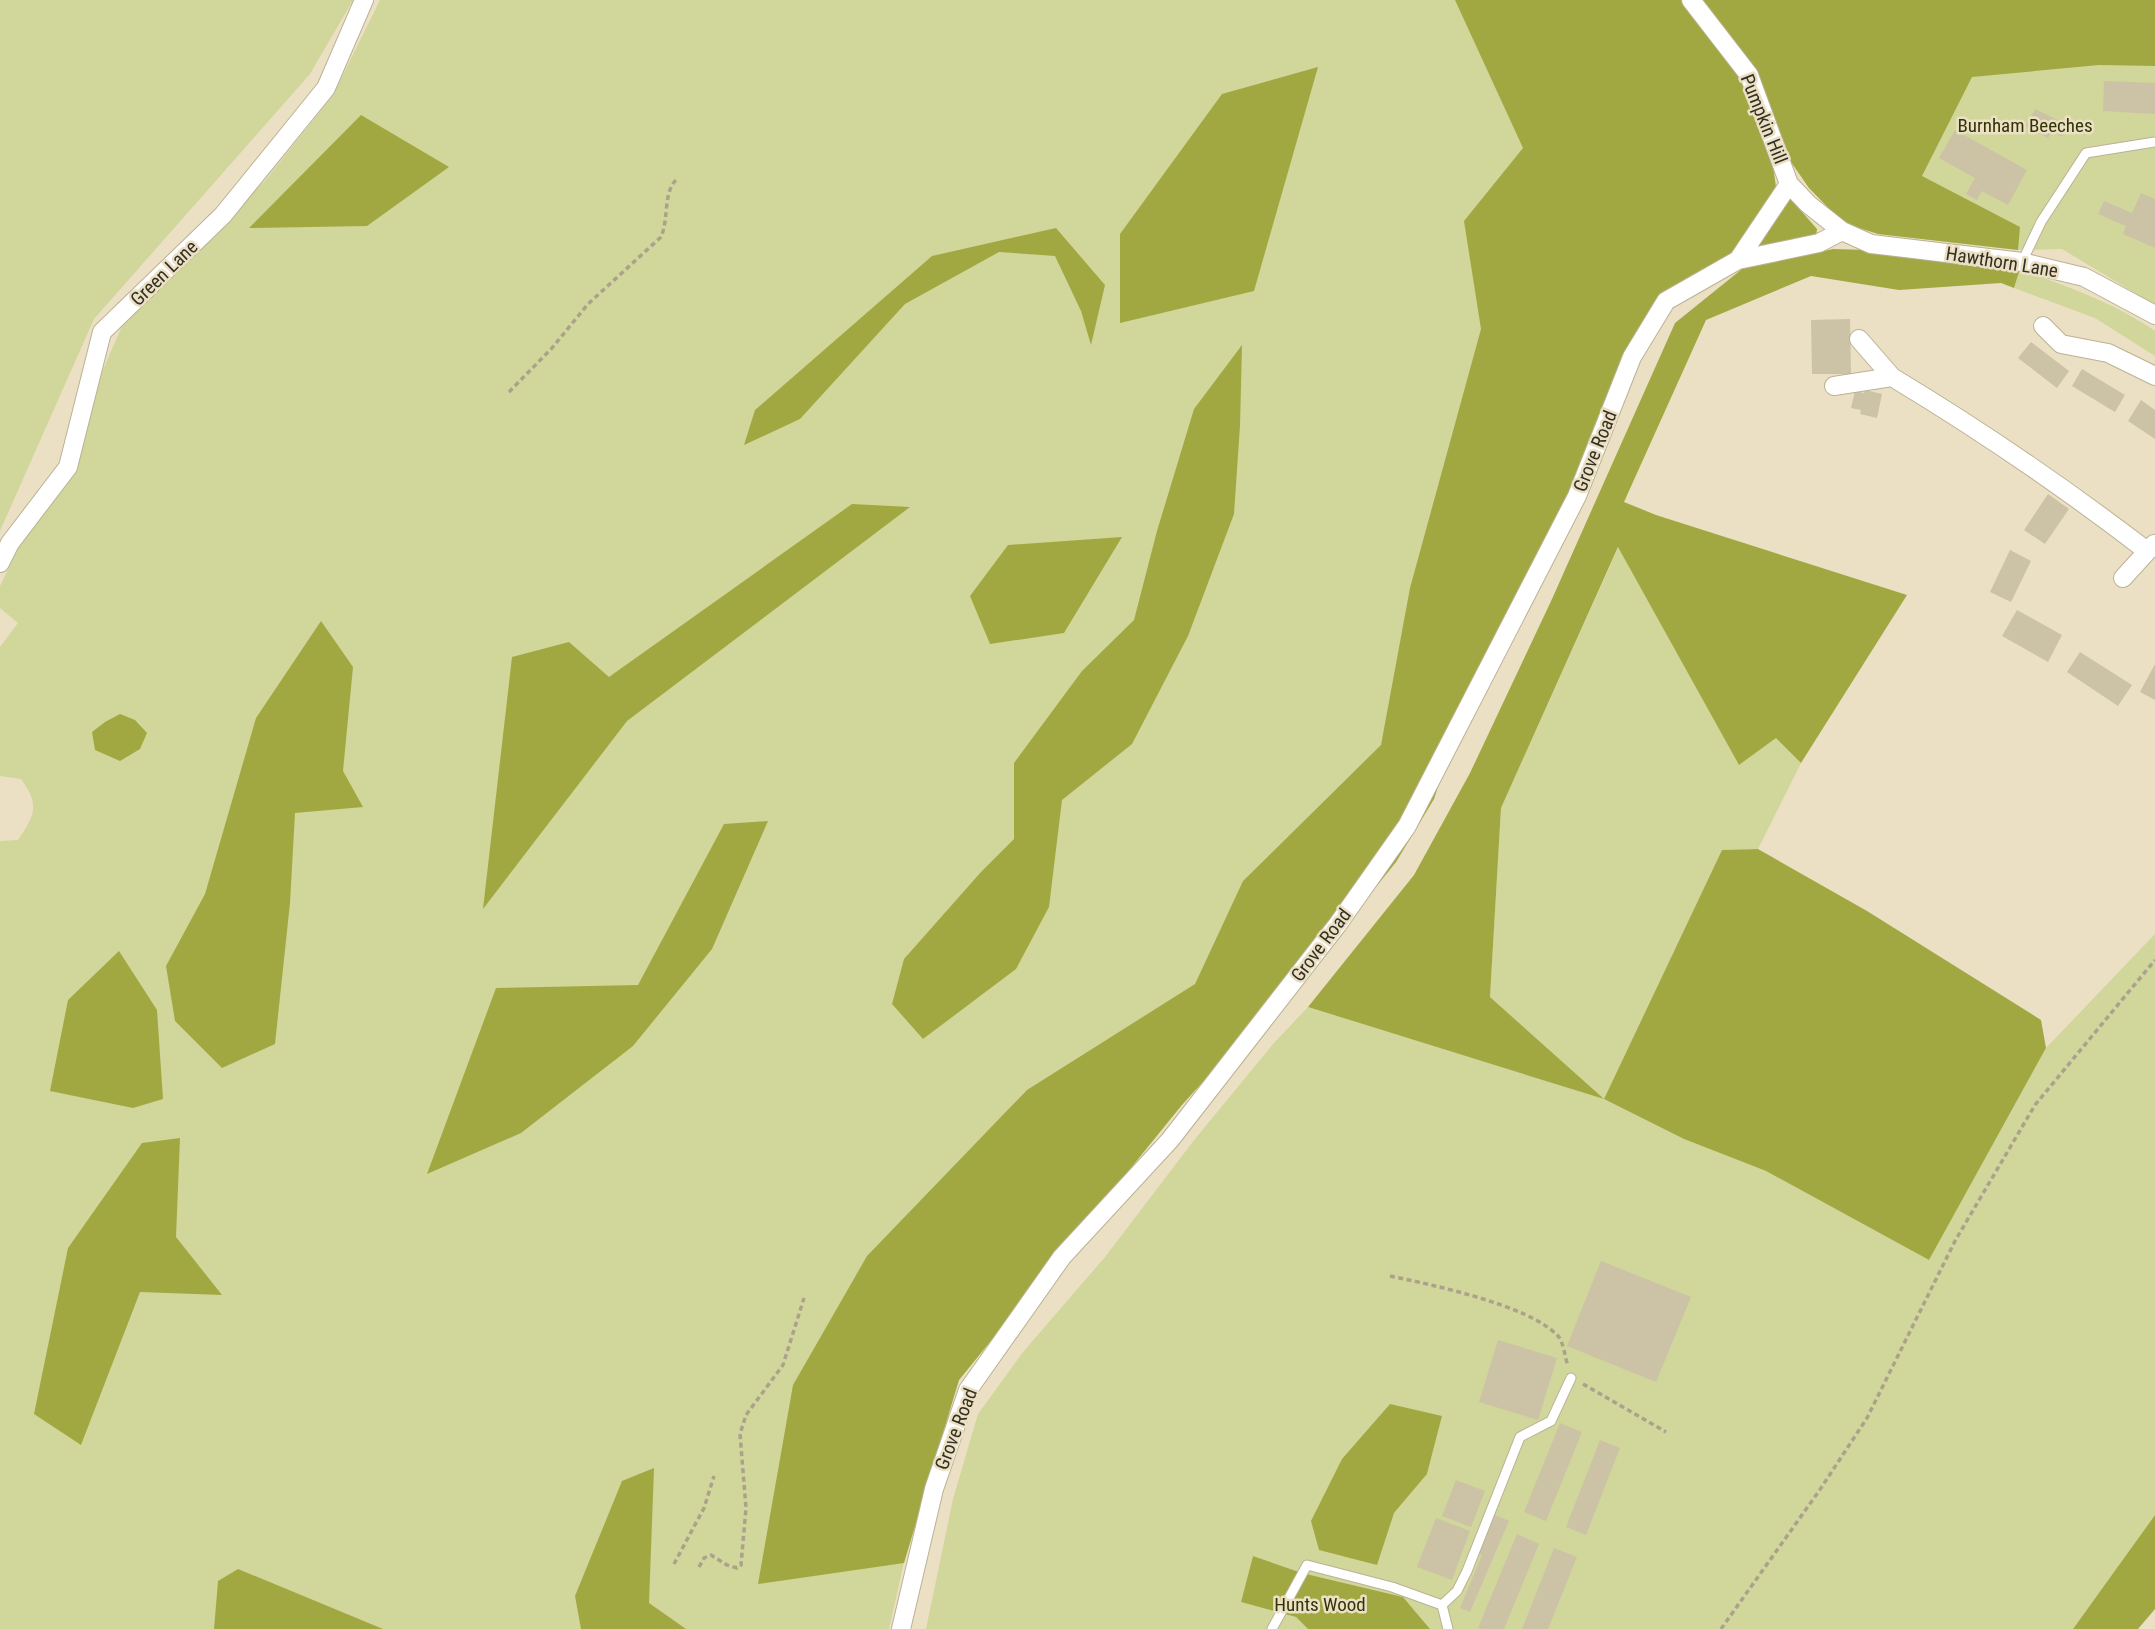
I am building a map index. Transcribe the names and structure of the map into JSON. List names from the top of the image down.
{
  "streets": {
    "street": [
      "Pumpkin Hill",
      "Hawthorn Lane",
      "Green Lane",
      "Grove Road"
    ]
  },
  "crossings": [
    ["Pumpkin Hill", "Hawthorn Lane"],
    ["Pumpkin Hill", "Grove Road"],
    ["Hawthorn Lane", "Grove Road"]
  ],
  "parks": ["Burnham Beeches", "Hunts Wood"]
}
